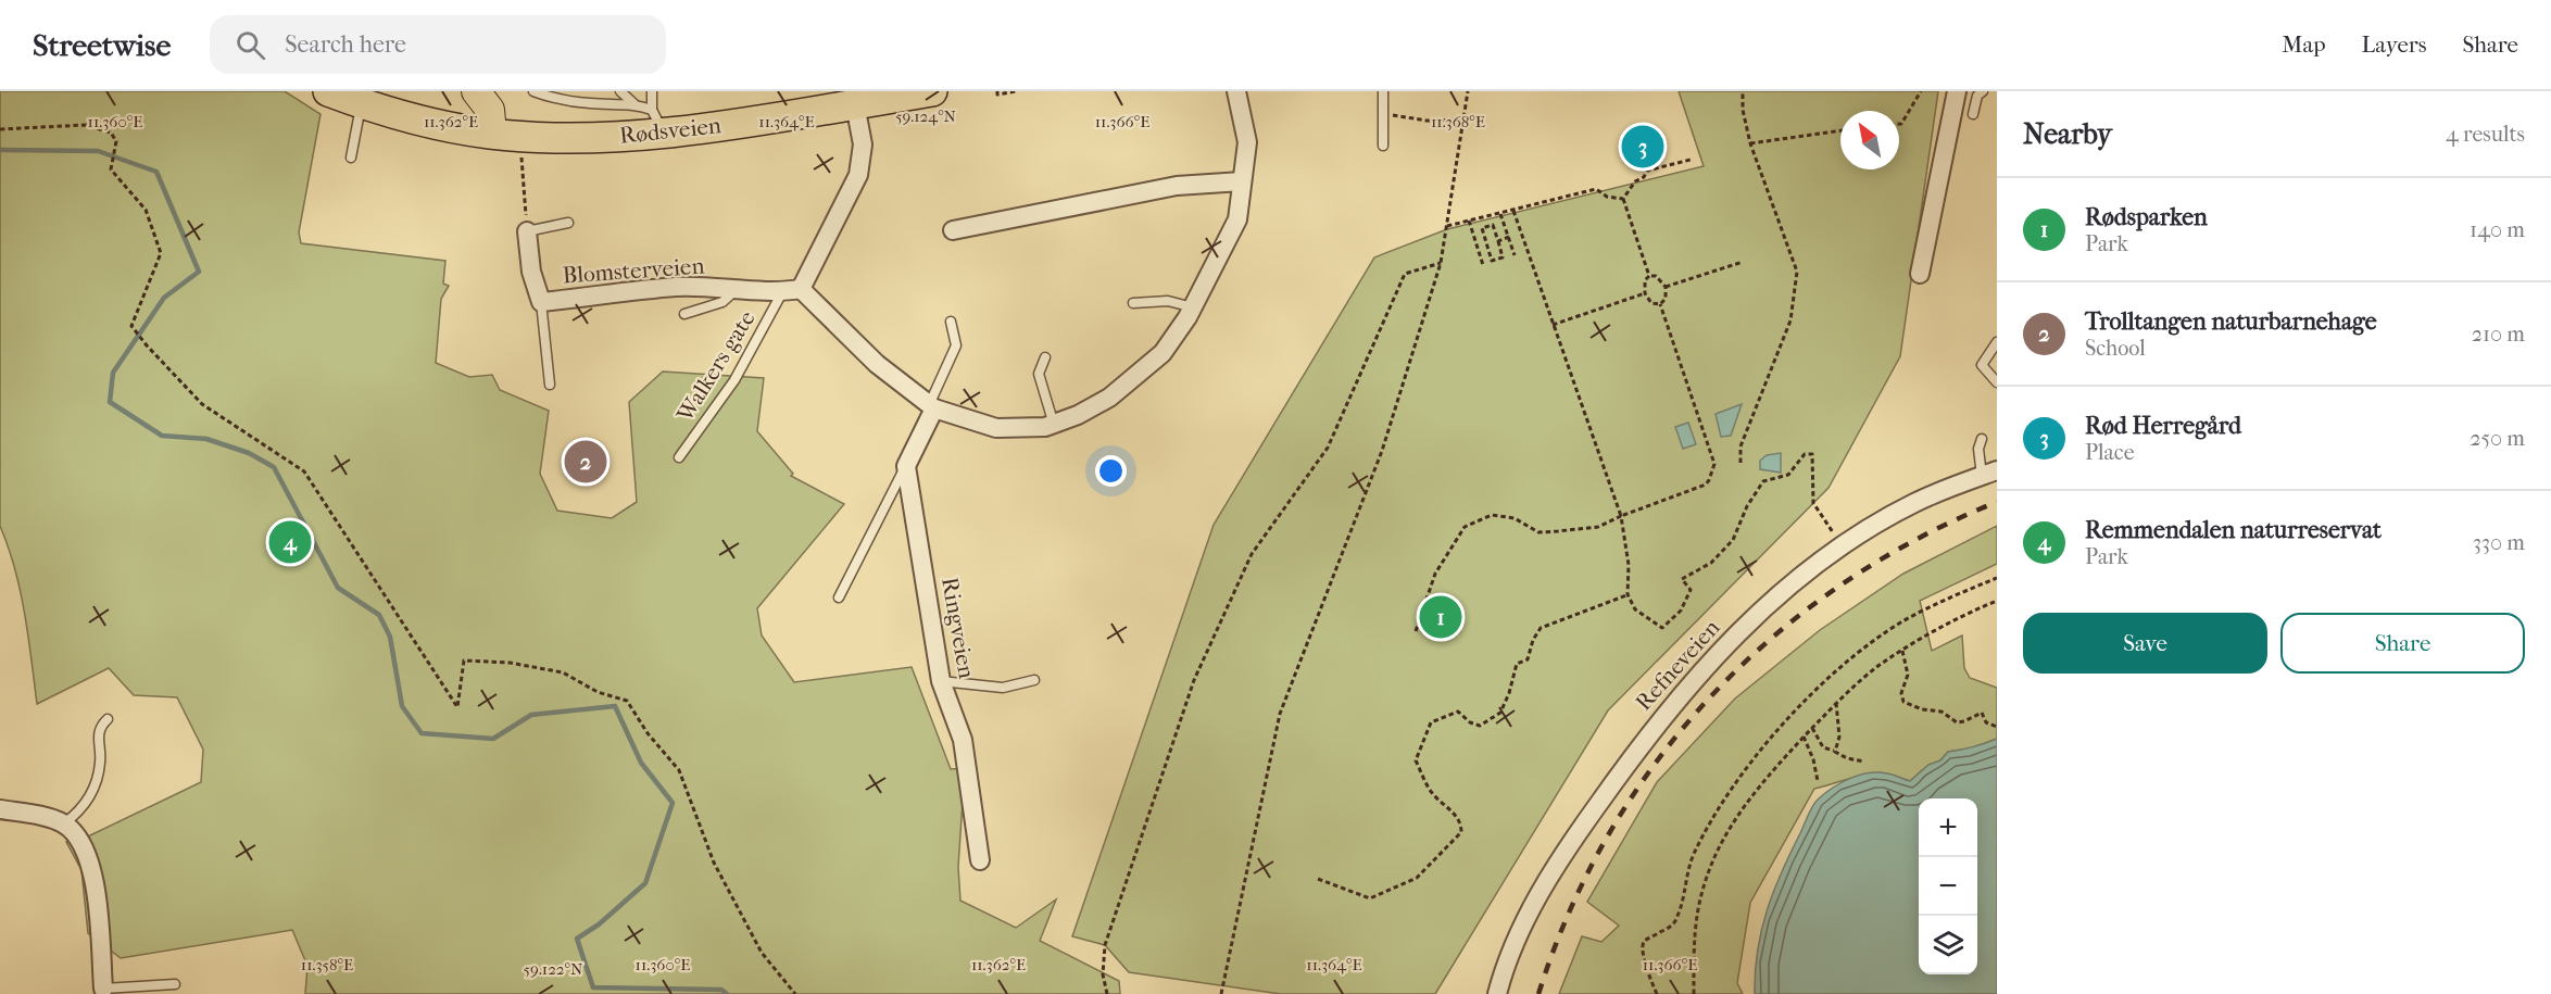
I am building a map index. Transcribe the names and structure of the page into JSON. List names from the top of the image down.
{
  "streets": {
    "highway": ["Rødsveien"],
    "street": ["Blomsterveien", "Ringveien", "Refneveien"],
    "lane": ["Walkers gate"]
  },
  "crossings": [
    ["Blomsterveien", "Walkers gate"]
  ],
  "north": "top left",
  "page": {
    "header": "Streetwise",
    "search": "Search here",
    "nav": ["Map", "Layers", "Share"],
    "heading": ["Nearby", "4 results"],
    "pins": [
      "3",
      "2",
      "4",
      "1"
    ],
    "list": [
      {
        "mark": "1",
        "name": "Rødsparken",
        "note": "Park",
        "value": "140 m"
      },
      {
        "mark": "2",
        "name": "Trolltangen naturbarnehage",
        "note": "School",
        "value": "210 m"
      },
      {
        "mark": "3",
        "name": "Rød Herregård",
        "note": "Place",
        "value": "250 m"
      },
      {
        "mark": "4",
        "name": "Remmendalen naturreservat",
        "note": "Park",
        "value": "330 m"
      }
    ],
    "buttons": ["Save", "Share"],
    "map_buttons": ["+", "−"]
  },
  "coordinates": [
    "59.124°N",
    "11.360°E",
    "11.362°E",
    "11.364°E",
    "11.366°E",
    "11.368°E",
    "11.358°E",
    "59.122°N"
  ]
}
